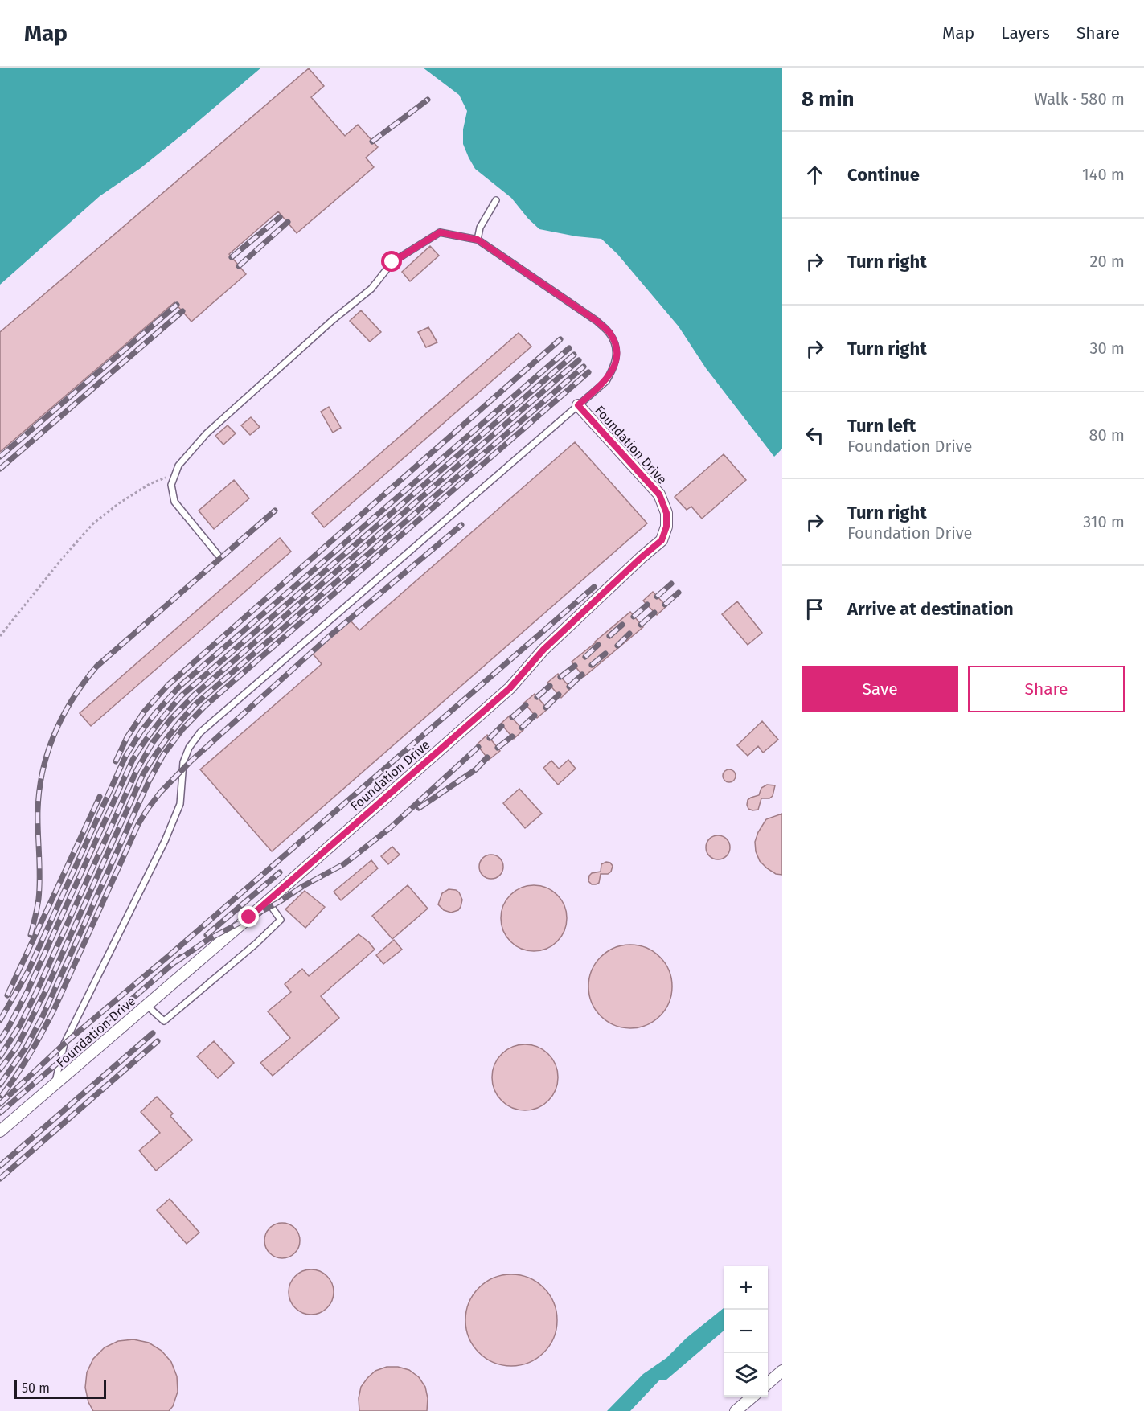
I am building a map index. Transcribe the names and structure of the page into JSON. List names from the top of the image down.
{
  "streets": {
    "street": ["Foundation Drive"]
  },
  "scale_bar": "50 m",
  "page": {
    "header": "Map",
    "nav": ["Map", "Layers", "Share"],
    "heading": ["8 min", "Walk · 580 m"],
    "list": [
      ["Continue", "140 m"],
      ["Turn right", "20 m"],
      ["Turn right", "30 m"],
      ["Turn left", "Foundation Drive", "80 m"],
      ["Turn right", "Foundation Drive", "310 m"],
      "Arrive at destination"
    ],
    "buttons": ["Save", "Share"],
    "map_buttons": ["+", "−"],
    "scale": "50 m"
  }
}
